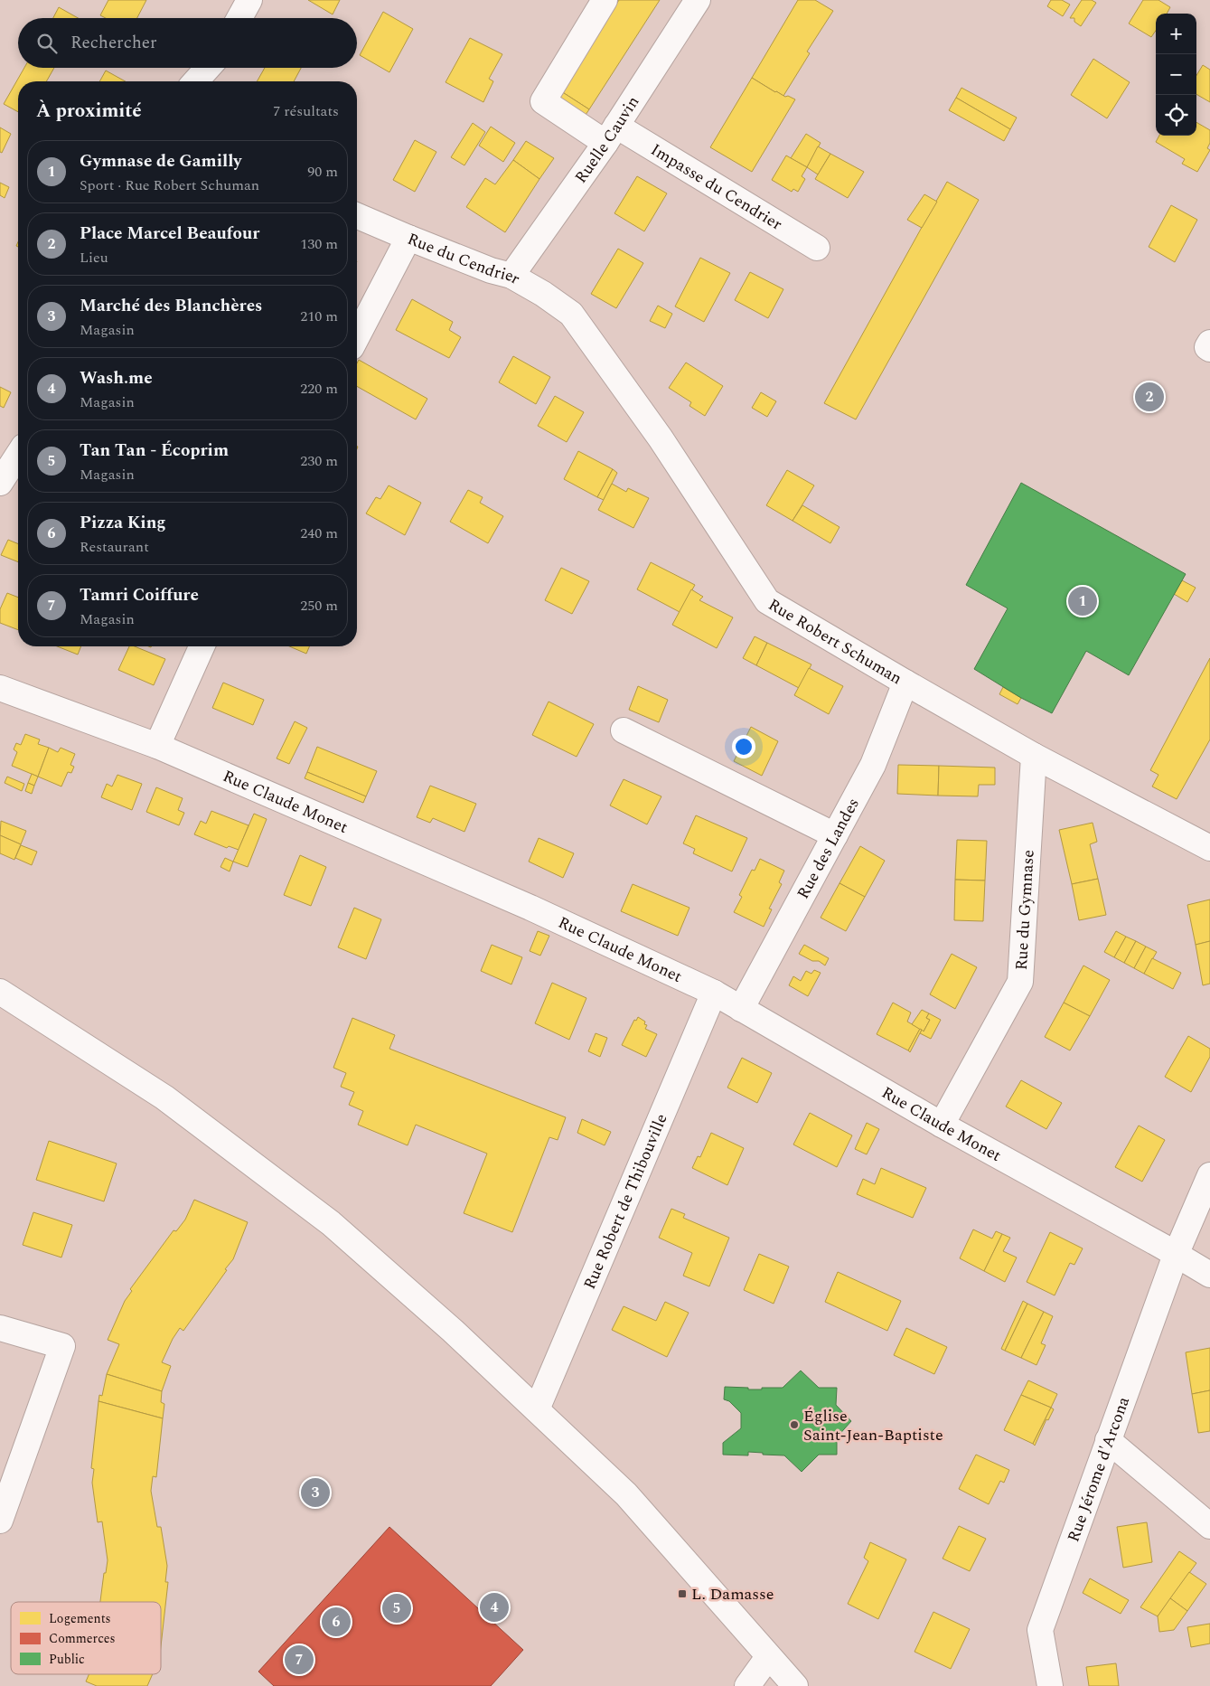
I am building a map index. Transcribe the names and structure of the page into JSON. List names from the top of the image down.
{
  "streets": {
    "street": [
      "Ruelle Cauvin",
      "Impasse du Cendrier",
      "Rue du Cendrier",
      "Rue Robert Schuman",
      "Rue Claude Monet",
      "Rue des Landes",
      "Rue du Gymnase",
      "Rue Robert de Thibouville",
      "Rue Jérome d'Arcona"
    ]
  },
  "crossings": [
    ["Ruelle Cauvin", "Impasse du Cendrier"],
    ["Ruelle Cauvin", "Rue du Cendrier"],
    ["Rue du Cendrier", "Rue Robert Schuman"],
    ["Rue Robert Schuman", "Rue des Landes"],
    ["Rue Robert Schuman", "Rue du Gymnase"],
    ["Rue Claude Monet", "Rue des Landes"],
    ["Rue Claude Monet", "Rue du Gymnase"],
    ["Rue Claude Monet", "Rue Robert de Thibouville"],
    ["Rue Claude Monet", "Rue Jérome d'Arcona"]
  ],
  "places": {
    "other": ["Église Saint-Jean-Baptiste"],
    "transit": ["L. Damasse"]
  },
  "legend": ["Logements", "Commerces", "Public"],
  "page": {
    "map_buttons": ["+", "−"],
    "search": "Rechercher",
    "heading": ["À proximité", "7 résultats"],
    "list": [
      {
        "mark": "1",
        "name": "Gymnase de Gamilly",
        "note": "Sport · Rue Robert Schuman",
        "value": "90 m"
      },
      {
        "mark": "2",
        "name": "Place Marcel Beaufour",
        "note": "Lieu",
        "value": "130 m"
      },
      {
        "mark": "3",
        "name": "Marché des Blanchères",
        "note": "Magasin",
        "value": "210 m"
      },
      {
        "mark": "4",
        "name": "Wash.me",
        "note": "Magasin",
        "value": "220 m"
      },
      {
        "mark": "5",
        "name": "Tan Tan - Écoprim",
        "note": "Magasin",
        "value": "230 m"
      },
      {
        "mark": "6",
        "name": "Pizza King",
        "note": "Restaurant",
        "value": "240 m"
      },
      {
        "mark": "7",
        "name": "Tamri Coiffure",
        "note": "Magasin",
        "value": "250 m"
      }
    ],
    "pins": [
      "2",
      "1",
      "3",
      "4",
      "5",
      "6",
      "7"
    ]
  }
}
